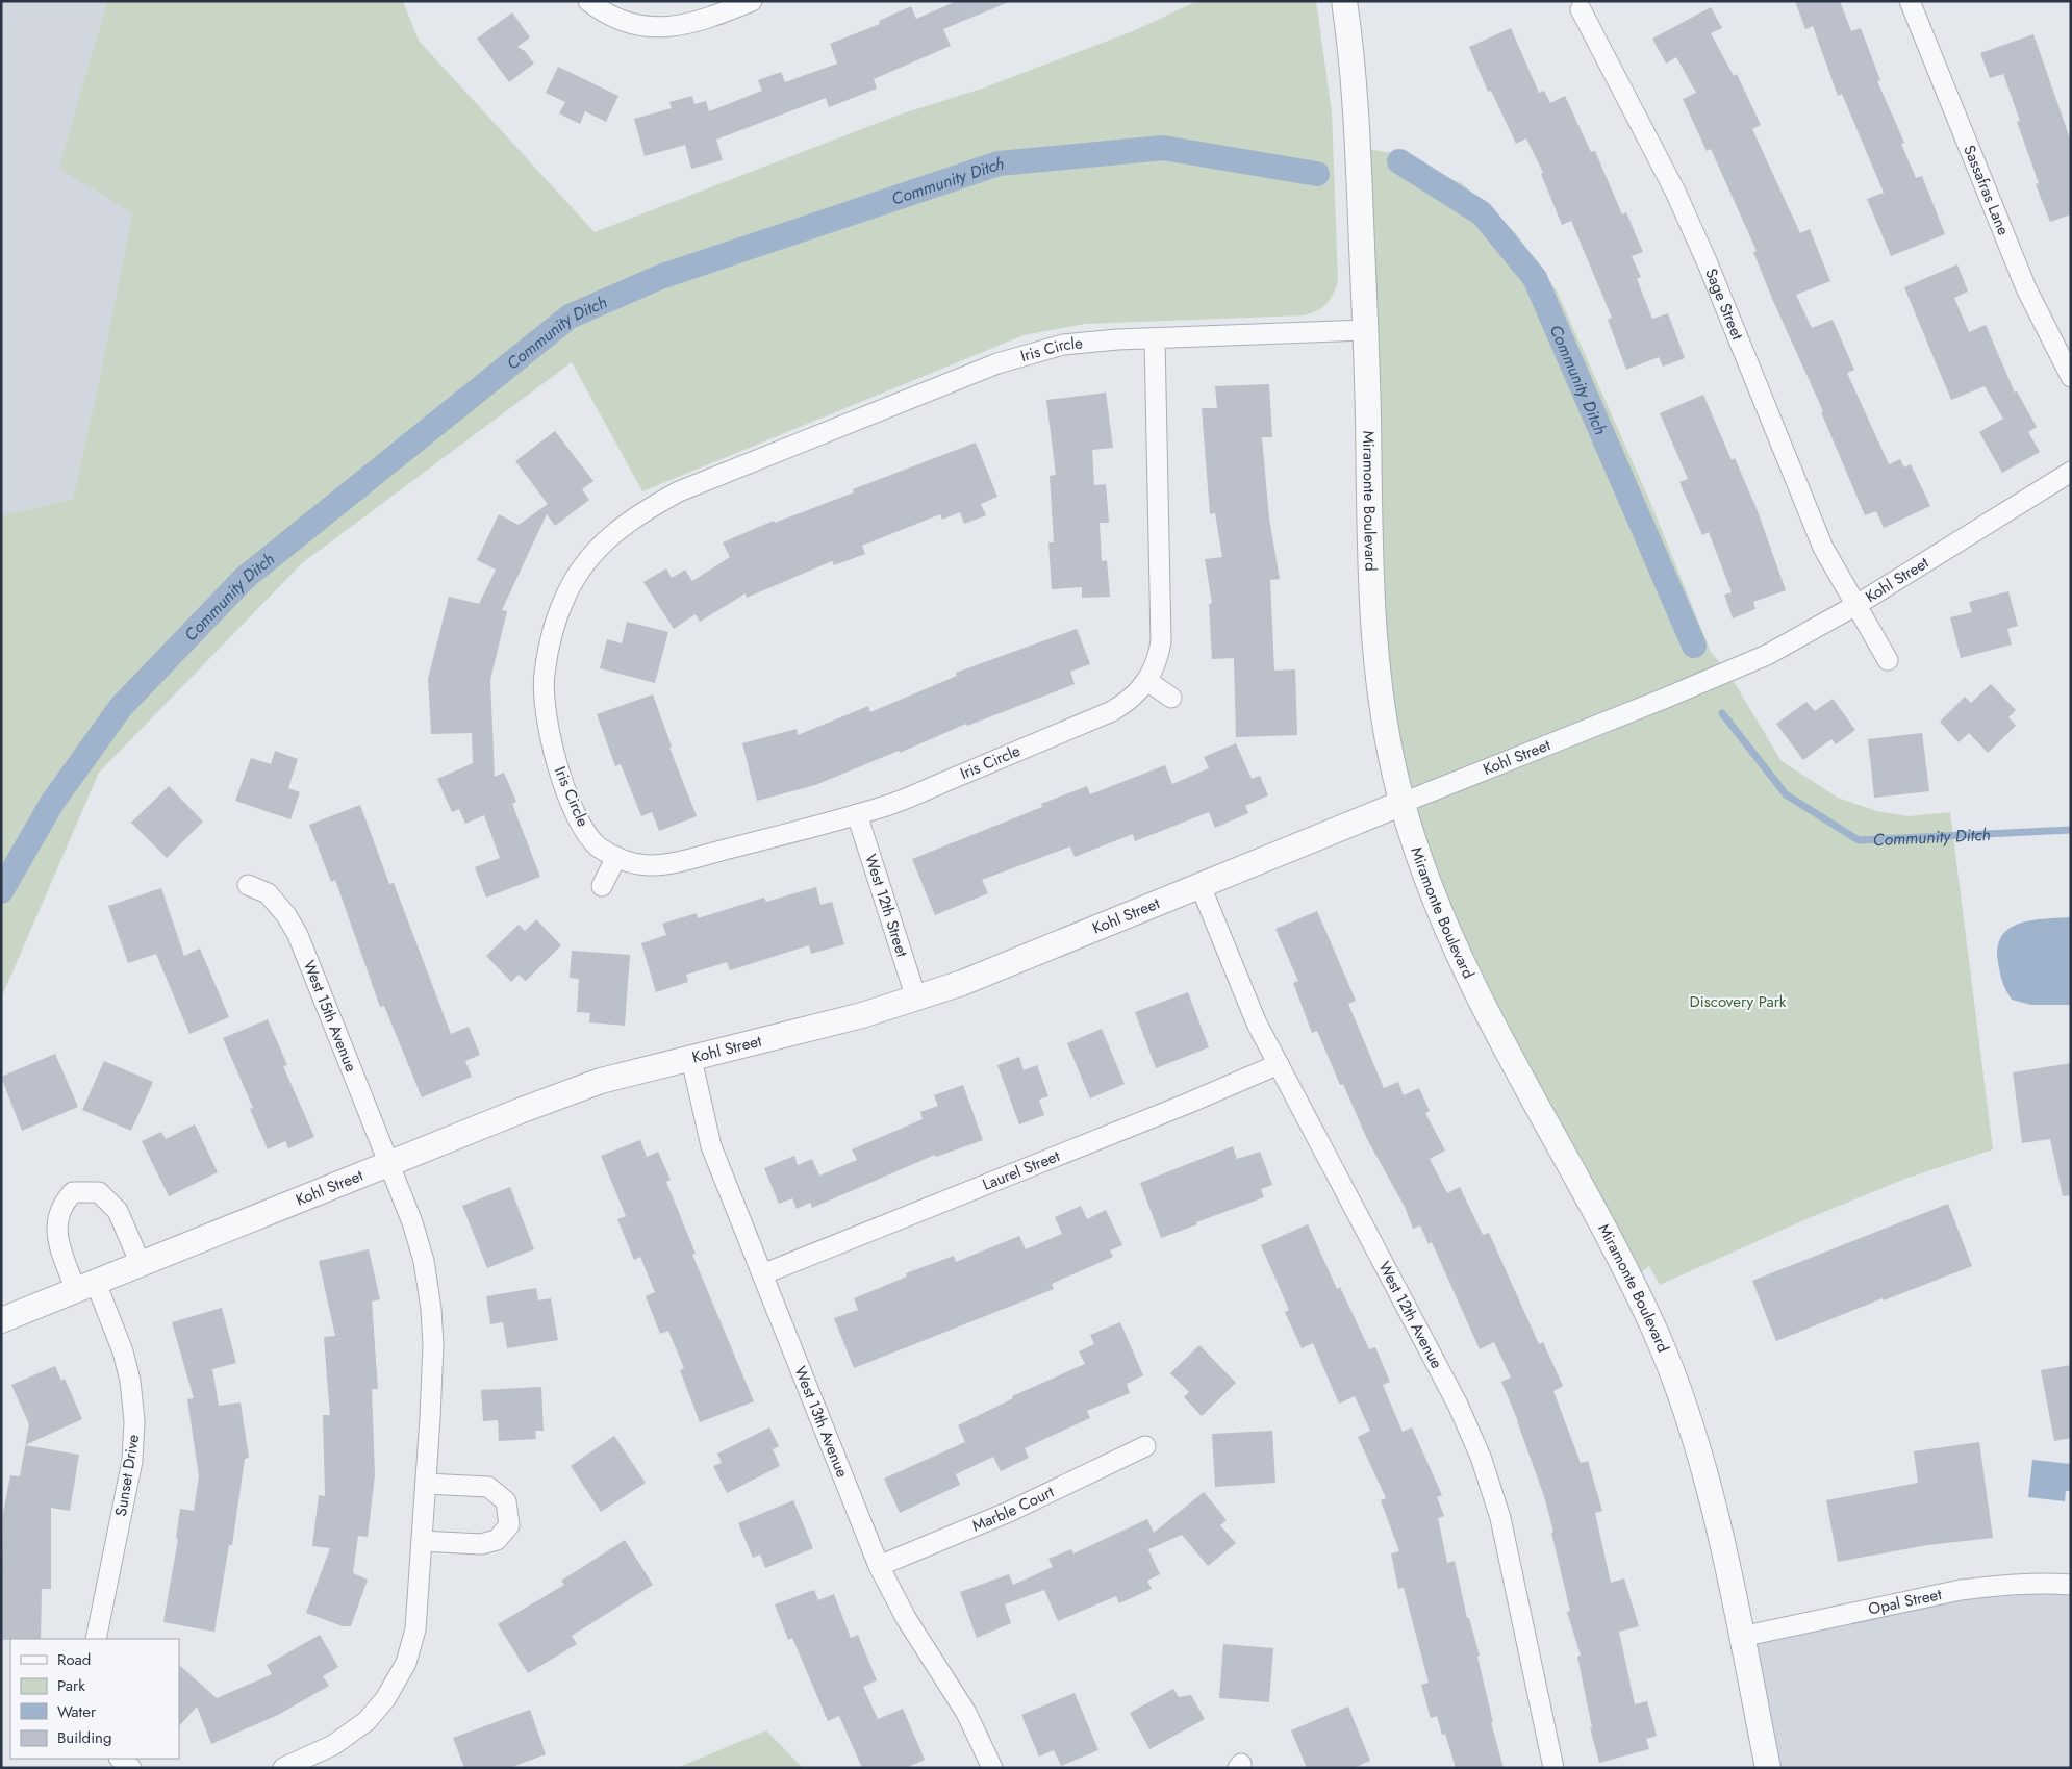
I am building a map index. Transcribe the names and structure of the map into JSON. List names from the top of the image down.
{
  "streets": {
    "street": [
      "Sassafras Lane",
      "Sage Street",
      "Iris Circle",
      "Miramonte Boulevard",
      "Kohl Street",
      "West 12th Street",
      "West 15th Avenue",
      "Laurel Street",
      "West 12th Avenue",
      "West 13th Avenue",
      "Sunset Drive",
      "Marble Court",
      "Opal Street"
    ]
  },
  "crossings": [
    ["Sage Street", "Kohl Street"],
    ["Iris Circle", "Miramonte Boulevard"],
    ["Iris Circle", "West 12th Street"],
    ["Miramonte Boulevard", "Kohl Street"],
    ["Miramonte Boulevard", "Opal Street"],
    ["Kohl Street", "West 12th Street"],
    ["Kohl Street", "West 15th Avenue"],
    ["Kohl Street", "West 12th Avenue"],
    ["Kohl Street", "West 13th Avenue"],
    ["Kohl Street", "Sunset Drive"],
    ["Laurel Street", "West 12th Avenue"],
    ["Laurel Street", "West 13th Avenue"],
    ["West 13th Avenue", "Marble Court"]
  ],
  "water": ["Community Ditch"],
  "parks": ["Discovery Park"],
  "legend": [
    "Road",
    "Park",
    "Water",
    "Building"
  ]
}
